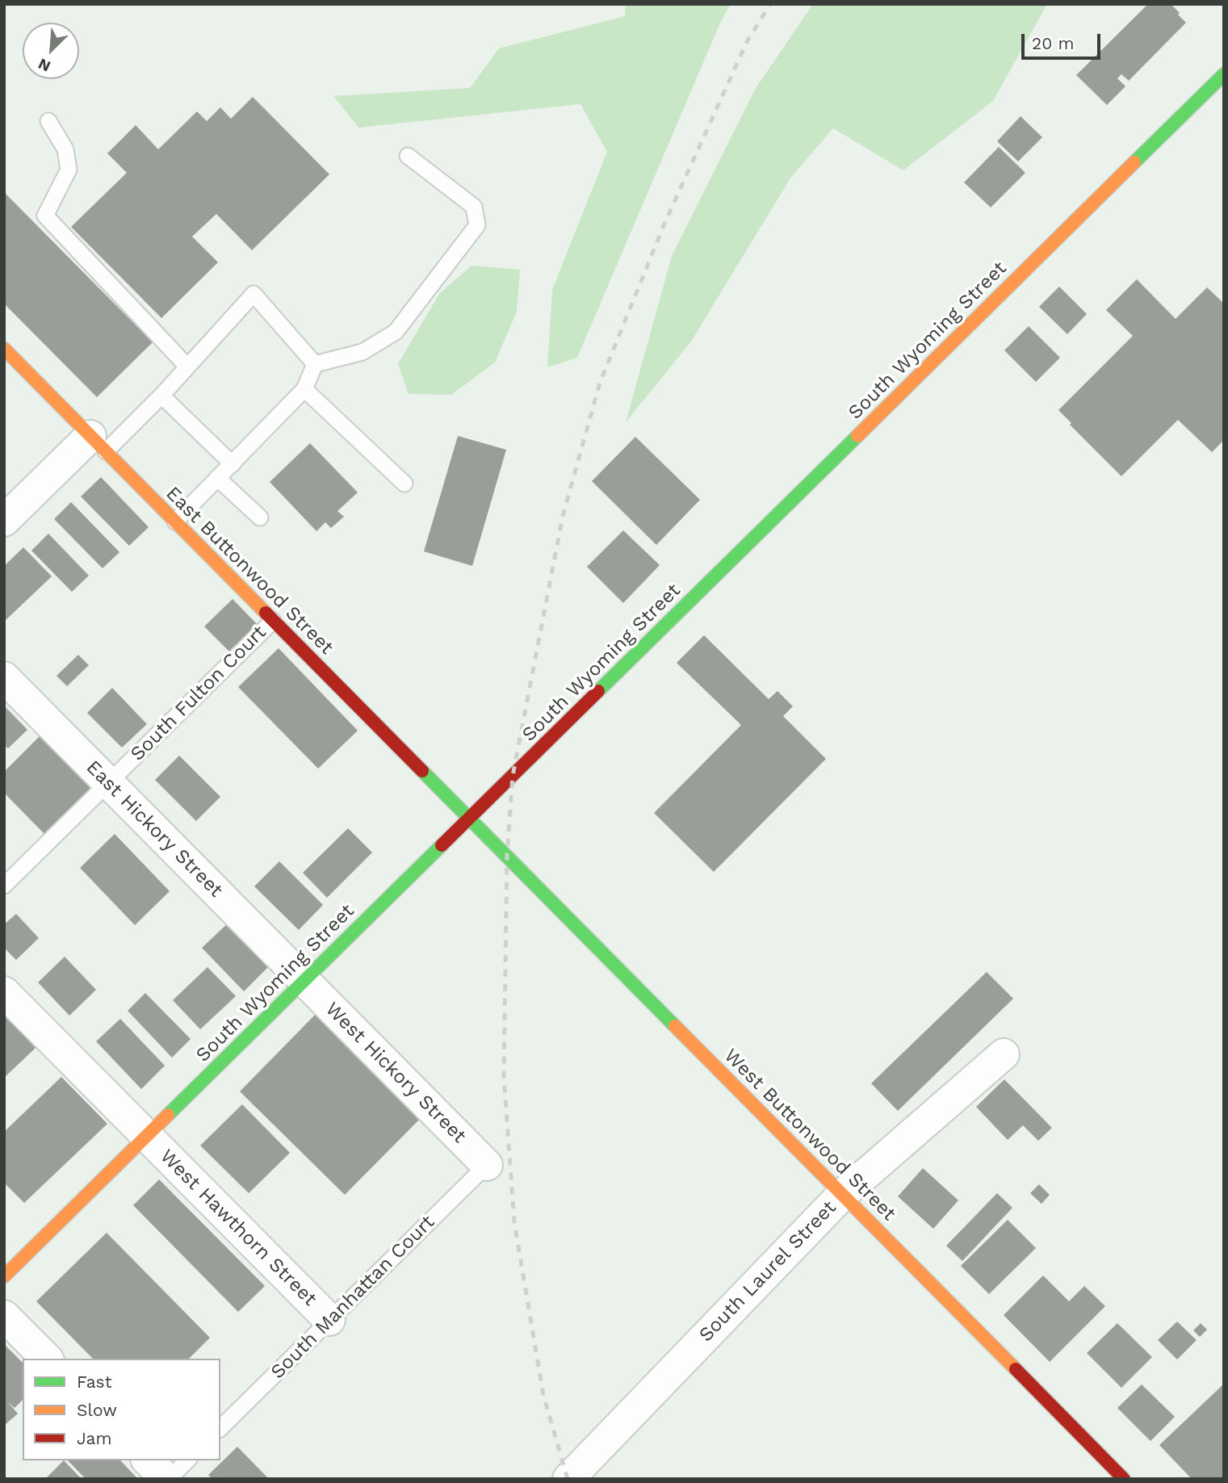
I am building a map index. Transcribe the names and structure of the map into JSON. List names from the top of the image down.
{
  "streets": {
    "street": [
      "South Wyoming Street",
      "East Buttonwood Street",
      "East Hickory Street",
      "West Hickory Street",
      "West Buttonwood Street",
      "West Hawthorn Street",
      "South Laurel Street"
    ],
    "lane": ["South Fulton Court", "South Manhattan Court"]
  },
  "crossings": [
    ["South Wyoming Street", "East Buttonwood Street"],
    ["South Wyoming Street", "East Hickory Street"],
    ["South Wyoming Street", "West Hickory Street"],
    ["South Wyoming Street", "West Buttonwood Street"],
    ["South Wyoming Street", "West Hawthorn Street"],
    ["East Buttonwood Street", "South Fulton Court"],
    ["East Buttonwood Street", "West Buttonwood Street"],
    ["South Fulton Court", "East Hickory Street"],
    ["East Hickory Street", "West Hickory Street"],
    ["West Hickory Street", "South Manhattan Court"],
    ["West Buttonwood Street", "South Laurel Street"],
    ["West Hawthorn Street", "South Manhattan Court"]
  ],
  "legend": ["Fast", "Slow", "Jam"],
  "scale_bar": "20 m",
  "north": "bottom left"
}
